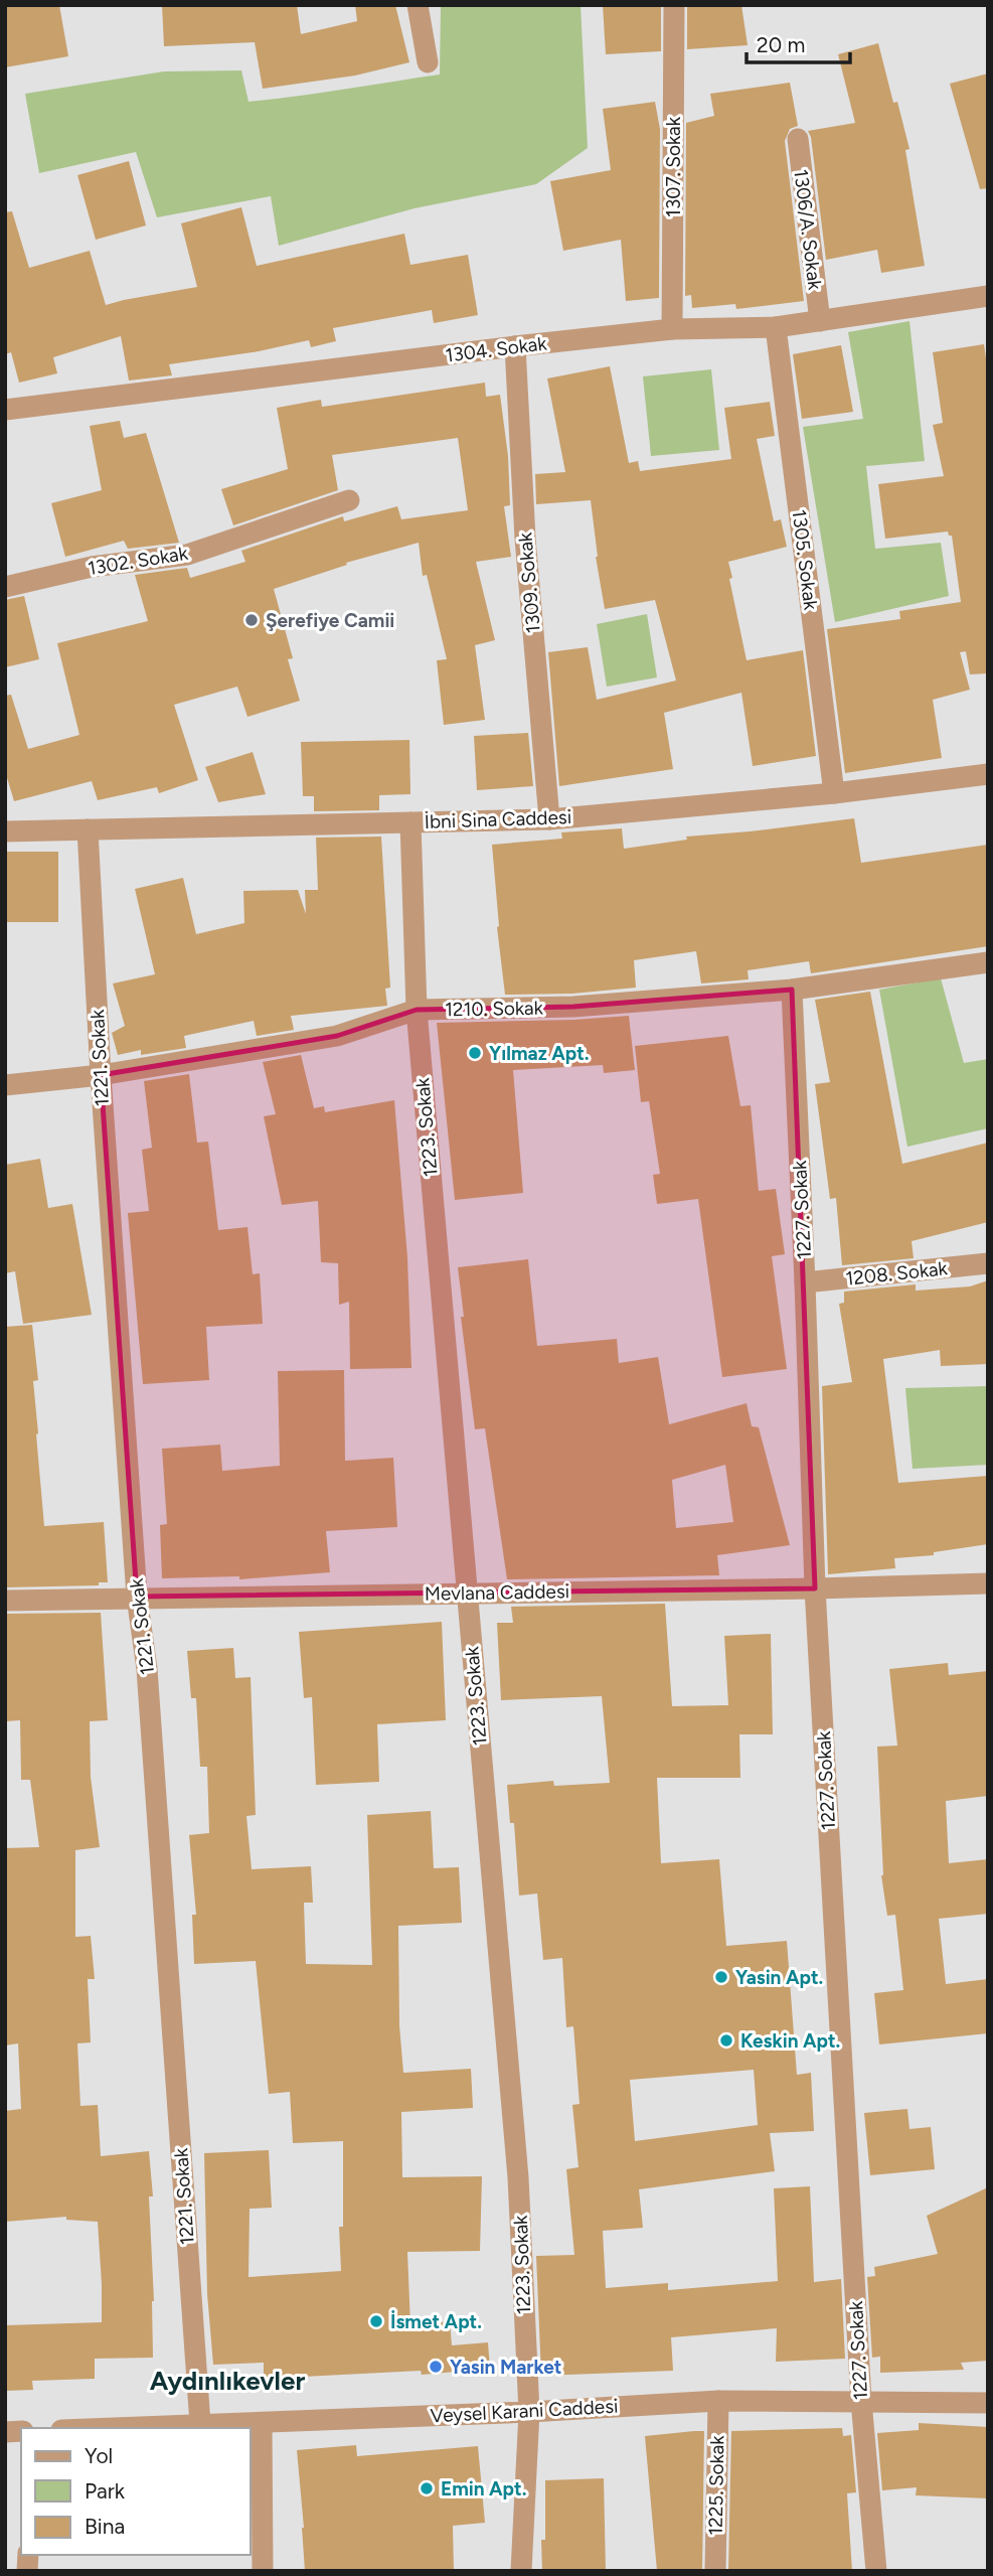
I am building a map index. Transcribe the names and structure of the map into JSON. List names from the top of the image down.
{
  "streets": {
    "street": [
      "1307. Sokak",
      "1306/A. Sokak",
      "1304. Sokak",
      "1305. Sokak",
      "1302. Sokak",
      "1309. Sokak",
      "İbni Sina Caddesi",
      "1210. Sokak",
      "1221. Sokak",
      "1223. Sokak",
      "1227. Sokak",
      "1208. Sokak",
      "Mevlana Caddesi",
      "Veysel Karani Caddesi",
      "1225. Sokak"
    ]
  },
  "crossings": [
    ["1307. Sokak", "1304. Sokak"],
    ["1306/A. Sokak", "1304. Sokak"],
    ["1304. Sokak", "1305. Sokak"],
    ["1304. Sokak", "1309. Sokak"],
    ["1305. Sokak", "İbni Sina Caddesi"],
    ["1309. Sokak", "İbni Sina Caddesi"],
    ["İbni Sina Caddesi", "1221. Sokak"],
    ["İbni Sina Caddesi", "1223. Sokak"],
    ["1210. Sokak", "1221. Sokak"],
    ["1210. Sokak", "1223. Sokak"],
    ["1210. Sokak", "1227. Sokak"],
    ["1221. Sokak", "Mevlana Caddesi"],
    ["1221. Sokak", "Veysel Karani Caddesi"],
    ["1223. Sokak", "Mevlana Caddesi"],
    ["1223. Sokak", "Veysel Karani Caddesi"],
    ["1227. Sokak", "1208. Sokak"],
    ["1227. Sokak", "Mevlana Caddesi"],
    ["1227. Sokak", "Veysel Karani Caddesi"],
    ["Veysel Karani Caddesi", "1225. Sokak"]
  ],
  "districts": ["Aydınlıkevler"],
  "places": [
    "Şerefiye Camii",
    "Yılmaz Apt.",
    "Yasin Apt.",
    "Keskin Apt.",
    "İsmet Apt.",
    "Yasin Market",
    "Emin Apt."
  ],
  "legend": ["Yol", "Park", "Bina"],
  "scale_bar": "20 m"
}
